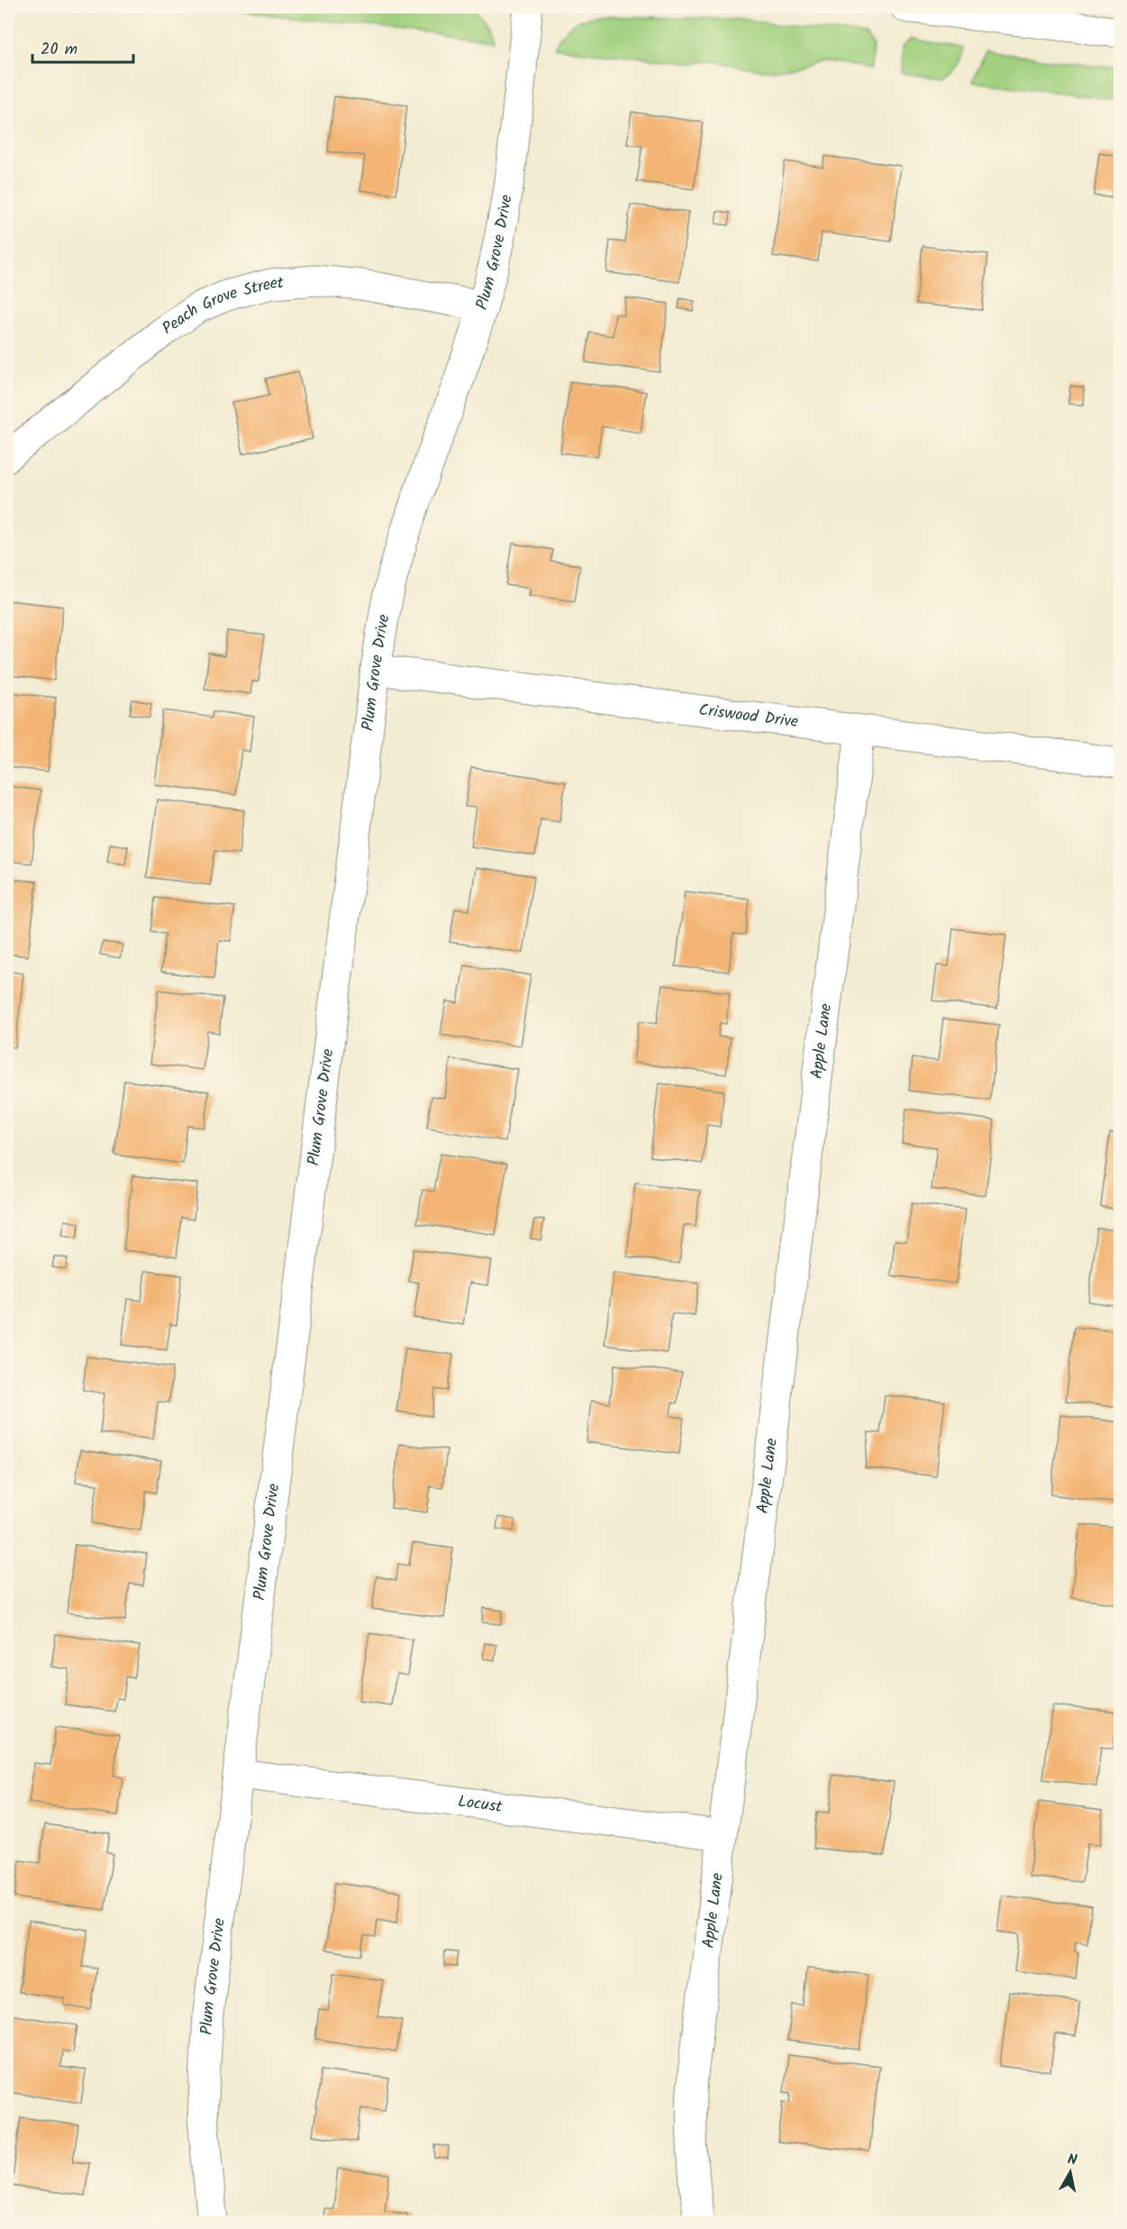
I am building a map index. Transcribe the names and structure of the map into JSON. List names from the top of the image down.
{
  "streets": {
    "street": [
      "Plum Grove Drive",
      "Peach Grove Street",
      "Criswood Drive",
      "Apple Lane",
      "Locust"
    ]
  },
  "crossings": [
    ["Plum Grove Drive", "Peach Grove Street"],
    ["Plum Grove Drive", "Criswood Drive"],
    ["Plum Grove Drive", "Locust"],
    ["Criswood Drive", "Apple Lane"],
    ["Apple Lane", "Locust"]
  ],
  "scale_bar": "20 m",
  "north": "top"
}
